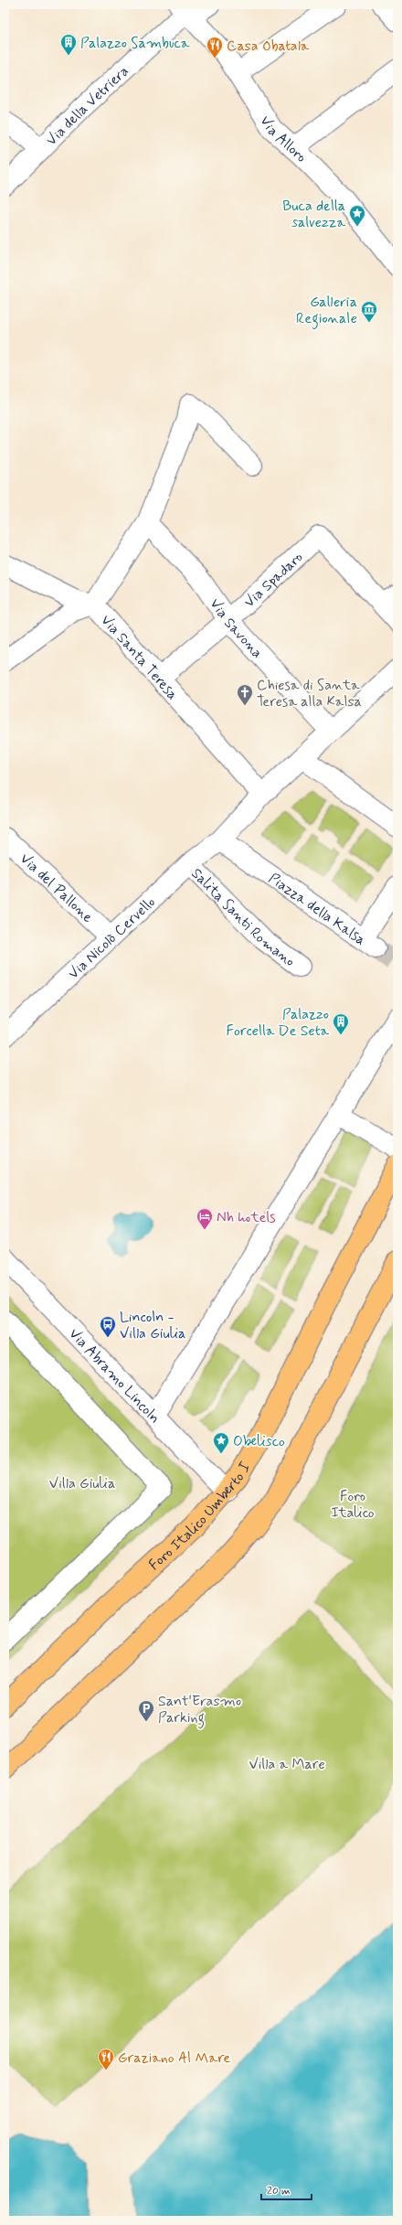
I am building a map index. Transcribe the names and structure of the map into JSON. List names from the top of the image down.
{
  "streets": {
    "main road": ["Foro Italico Umberto I"],
    "street": [
      "Via della Vetriera",
      "Via Alloro",
      "Via Spadaro",
      "Via Savona",
      "Via Santa Teresa",
      "Via del Pallone",
      "Piazza della Kalsa",
      "Salita Santi Romano",
      "Via Nicolò Cervello",
      "Via Abramo Lincoln"
    ]
  },
  "crossings": [
    ["Via della Vetriera", "Via Alloro"],
    ["Via Spadaro", "Via Savona"],
    ["Via Spadaro", "Via Santa Teresa"],
    ["Via Savona", "Via Nicolò Cervello"],
    ["Via Santa Teresa", "Via Nicolò Cervello"],
    ["Via del Pallone", "Via Nicolò Cervello"],
    ["Piazza della Kalsa", "Via Nicolò Cervello"],
    ["Salita Santi Romano", "Via Nicolò Cervello"],
    ["Via Abramo Lincoln", "Foro Italico Umberto I"]
  ],
  "parks": ["Villa Giulia", "Foro Italico", "Villa a Mare"],
  "places": {
    "building": ["Palazzo Sambuca", "Palazzo Forcella De Seta"],
    "restaurant": ["Casa Obatala", "Graziano Al Mare"],
    "place": ["Buca della salvezza", "Obelisco"],
    "museum": ["Galleria Regionale"],
    "church": ["Chiesa di Santa Teresa alla Kalsa"],
    "hotel": ["Nh hotels"],
    "bus stop": ["Lincoln - Villa Giulia"],
    "parking": ["Sant'Erasmo Parking"]
  },
  "scale_bar": "20 m"
}
